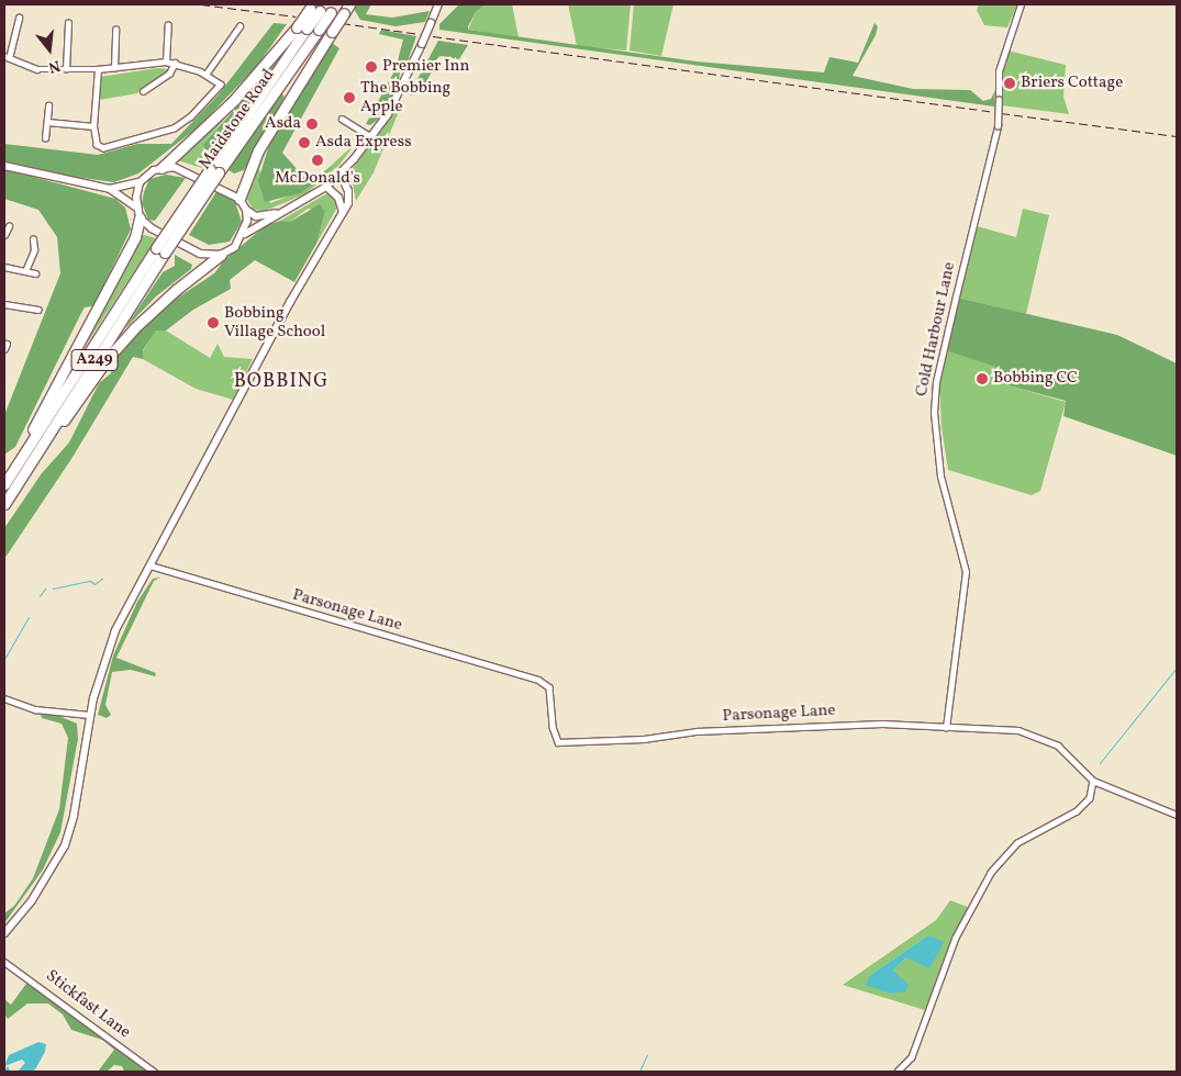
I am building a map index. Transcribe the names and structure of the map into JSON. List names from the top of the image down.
{
  "streets": {
    "highway": ["Maidstone Road", "A249"],
    "street": ["Cold Harbour Lane", "Parsonage Lane", "Stickfast Lane"]
  },
  "crossings": [
    ["Maidstone Road", "A249"],
    ["Cold Harbour Lane", "Parsonage Lane"]
  ],
  "districts": ["BOBBING"],
  "places": [
    "Premier Inn",
    "Briers Cottage",
    "The Bobbing Apple",
    "Asda",
    "Asda Express",
    "McDonald's",
    "Bobbing Village School",
    "Bobbing CC"
  ],
  "north": "bottom"
}
